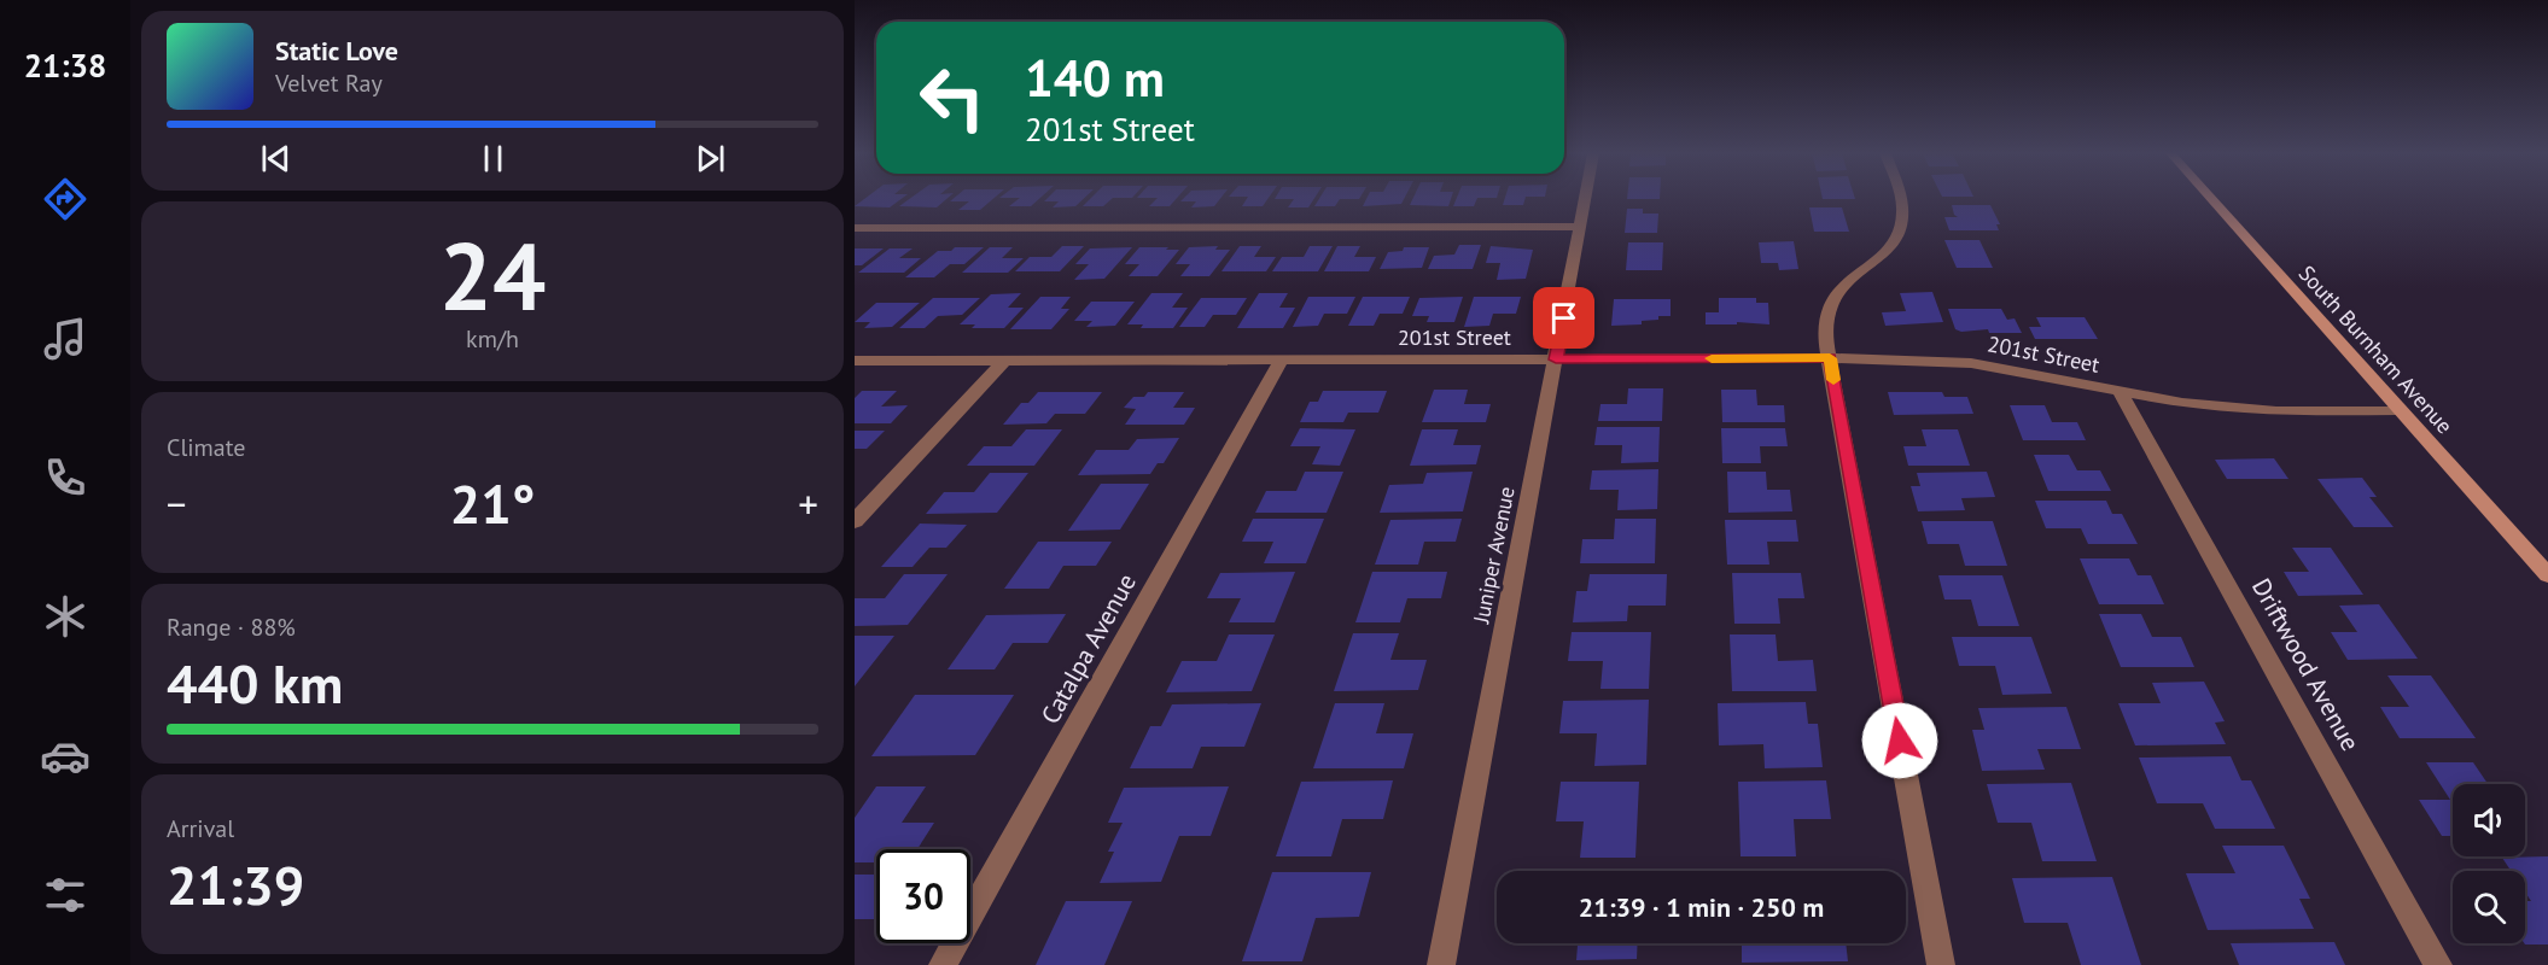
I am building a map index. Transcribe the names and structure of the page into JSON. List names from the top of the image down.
{
  "streets": {
    "main road": ["South Burnham Avenue"],
    "street": [
      "201st Street",
      "Juniper Avenue",
      "Catalpa Avenue",
      "Driftwood Avenue"
    ]
  },
  "crossings": [
    ["201st Street", "South Burnham Avenue"],
    ["201st Street", "Juniper Avenue"],
    ["201st Street", "Catalpa Avenue"],
    ["201st Street", "Driftwood Avenue"]
  ],
  "page": {
    "tabs": "21:38",
    "turn": ["140 m", "201st Street"],
    "song": ["Static Love", "Velvet Ray"],
    "tile": [
      ["24", "km/h"],
      "Climate",
      ["Range · 88%", "440 km"],
      ["Arrival", "21:39"]
    ],
    "heat": ["−", "21°", "+"],
    "limit": "30",
    "trip": "21:39 · 1 min · 250 m"
  }
}
